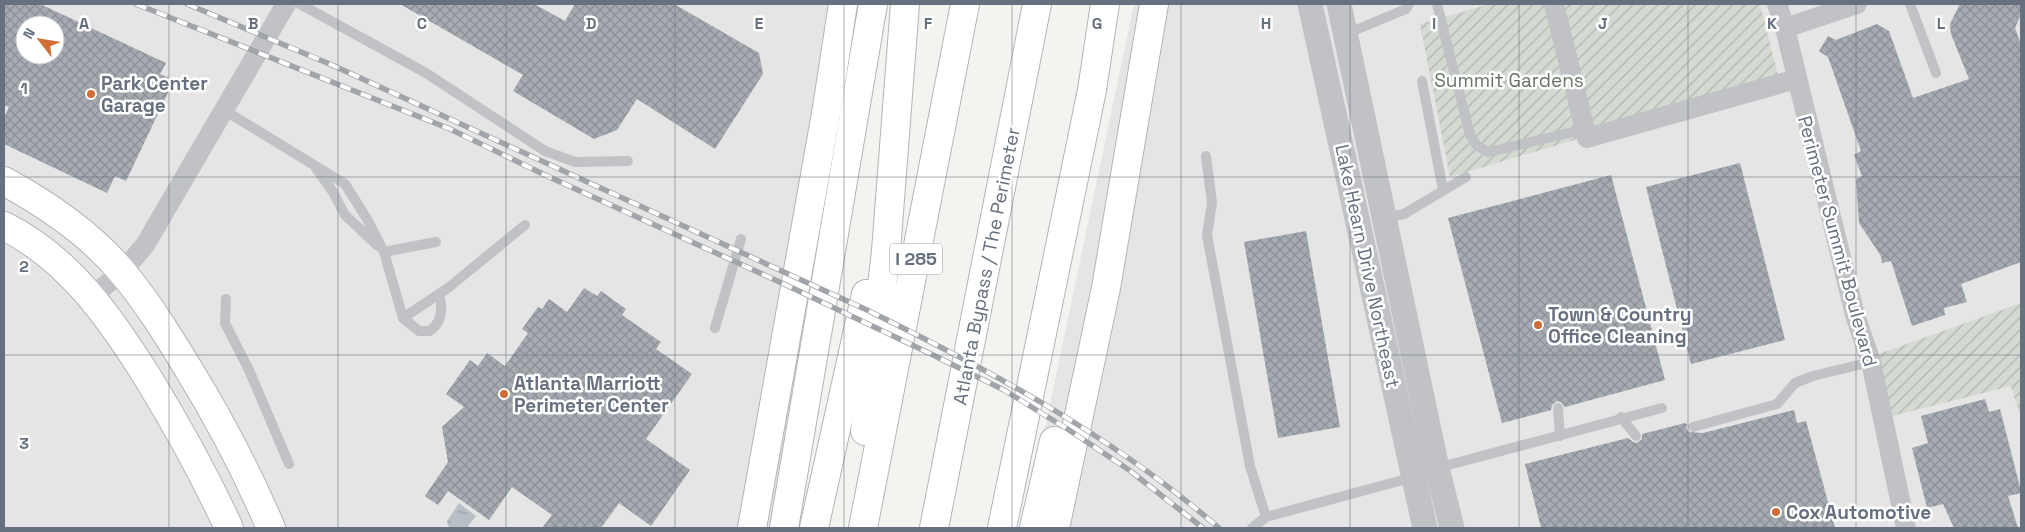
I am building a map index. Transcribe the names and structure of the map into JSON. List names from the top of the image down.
{
  "streets": {
    "main road": ["I 285", "Atlanta Bypass / The Perimeter"],
    "street": ["Perimeter Summit Boulevard", "Lake Hearn Drive Northeast"]
  },
  "parks": ["Summit Gardens"],
  "places": [
    "Park Center Garage",
    "Town & Country Office Cleaning",
    "Atlanta Marriott Perimeter Center",
    "Cox Automotive"
  ],
  "north": "top left",
  "grid": {
    "columns": [
      "A",
      "B",
      "C",
      "D",
      "E",
      "F",
      "G",
      "H",
      "I",
      "J",
      "K",
      "L"
    ],
    "rows": ["1", "2", "3"]
  }
}
